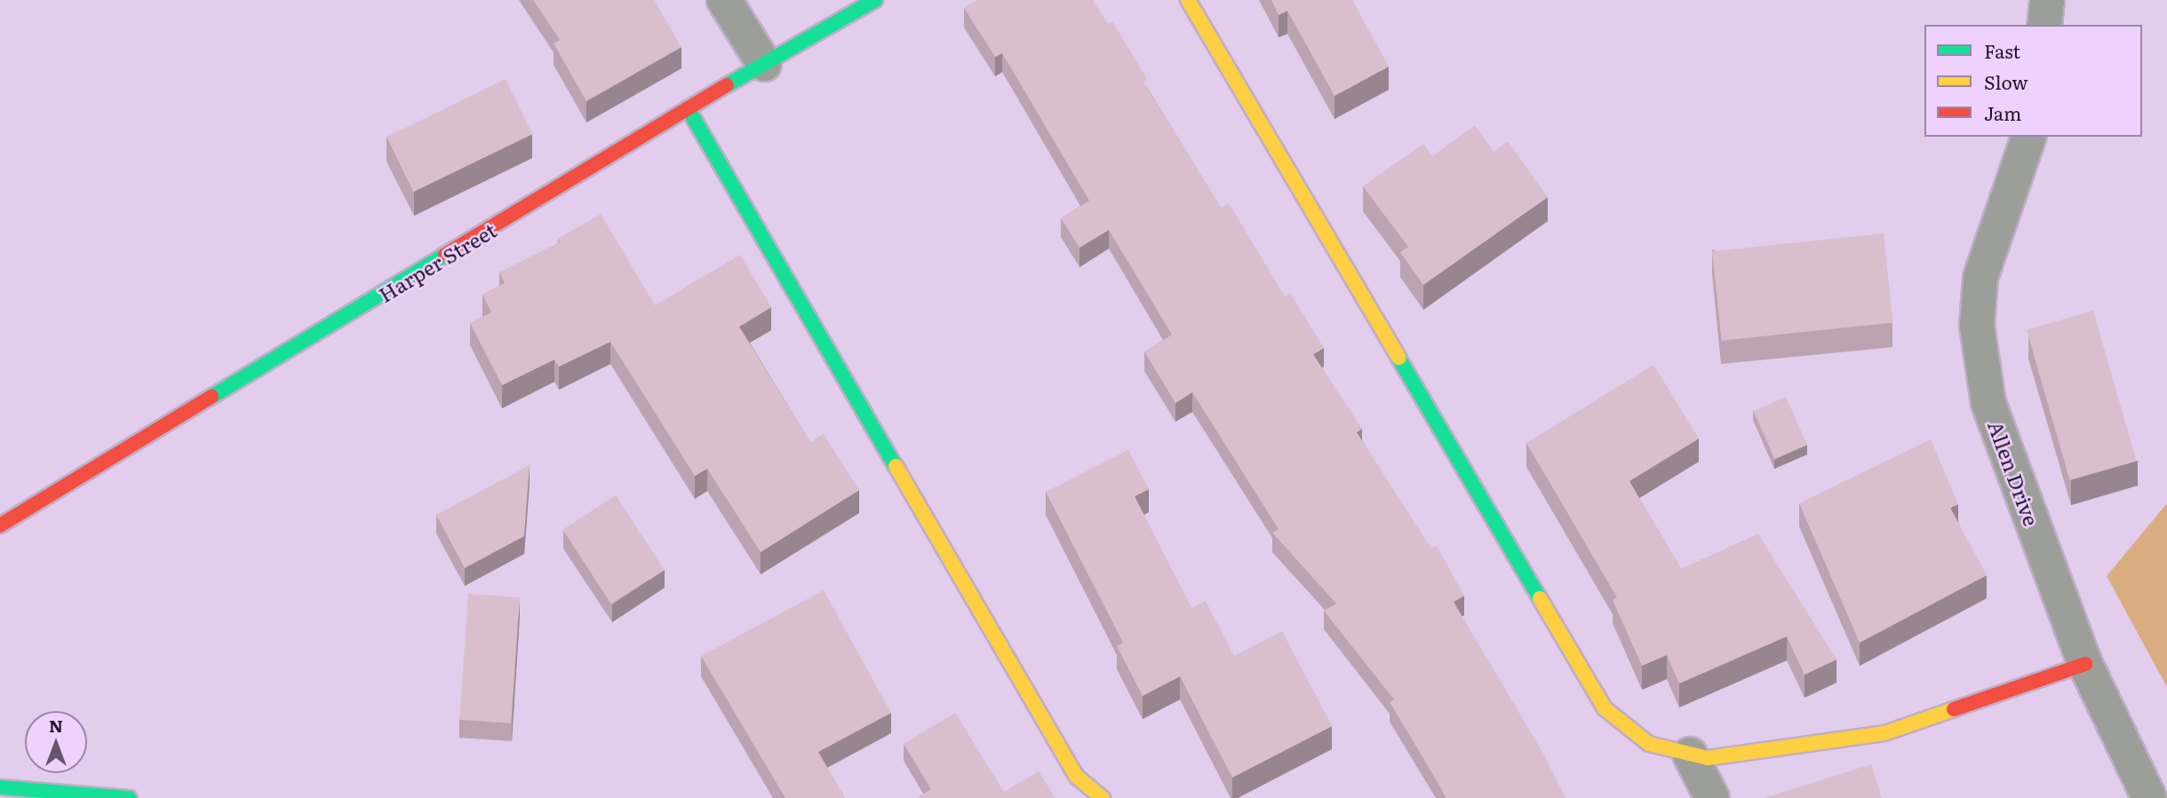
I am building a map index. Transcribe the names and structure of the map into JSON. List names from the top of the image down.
{
  "streets": {
    "street": ["Harper Street", "Allen Drive"]
  },
  "legend": ["Fast", "Slow", "Jam"],
  "north": "top"
}
